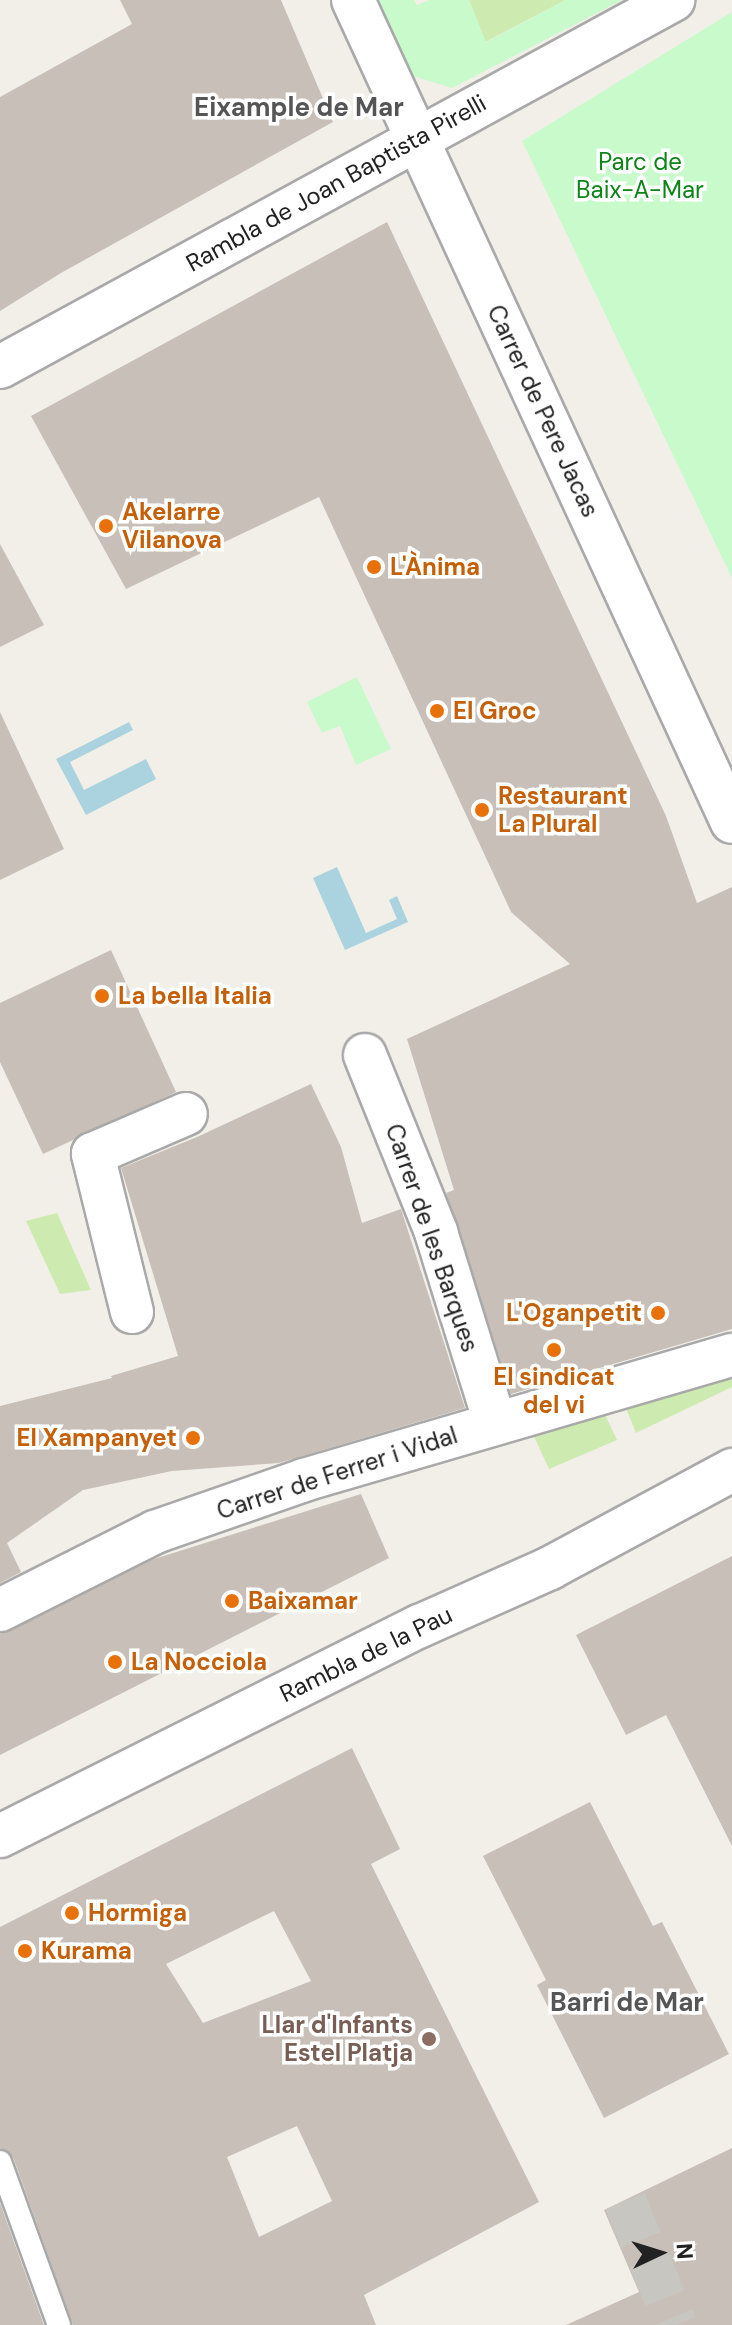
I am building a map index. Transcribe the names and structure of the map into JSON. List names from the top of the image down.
{
  "streets": {
    "street": [
      "Rambla de Joan Baptista Pirelli",
      "Carrer de Pere Jacas",
      "Carrer de les Barques",
      "Carrer de Ferrer i Vidal",
      "Rambla de la Pau"
    ]
  },
  "crossings": [
    ["Rambla de Joan Baptista Pirelli", "Carrer de Pere Jacas"],
    ["Carrer de les Barques", "Carrer de Ferrer i Vidal"]
  ],
  "districts": ["Eixample de Mar", "Barri de Mar"],
  "parks": ["Parc de Baix-A-Mar"],
  "places": [
    "Akelarre Vilanova",
    "L'Ànima",
    "El Groc",
    "Restaurant La Plural",
    "La bella Italia",
    "L'Oganpetit",
    "El sindicat del vi",
    "El Xampanyet",
    "Baixamar",
    "La Nocciola",
    "Hormiga",
    "Kurama",
    "Llar d'Infants Estel Platja"
  ],
  "north": "right"
}
